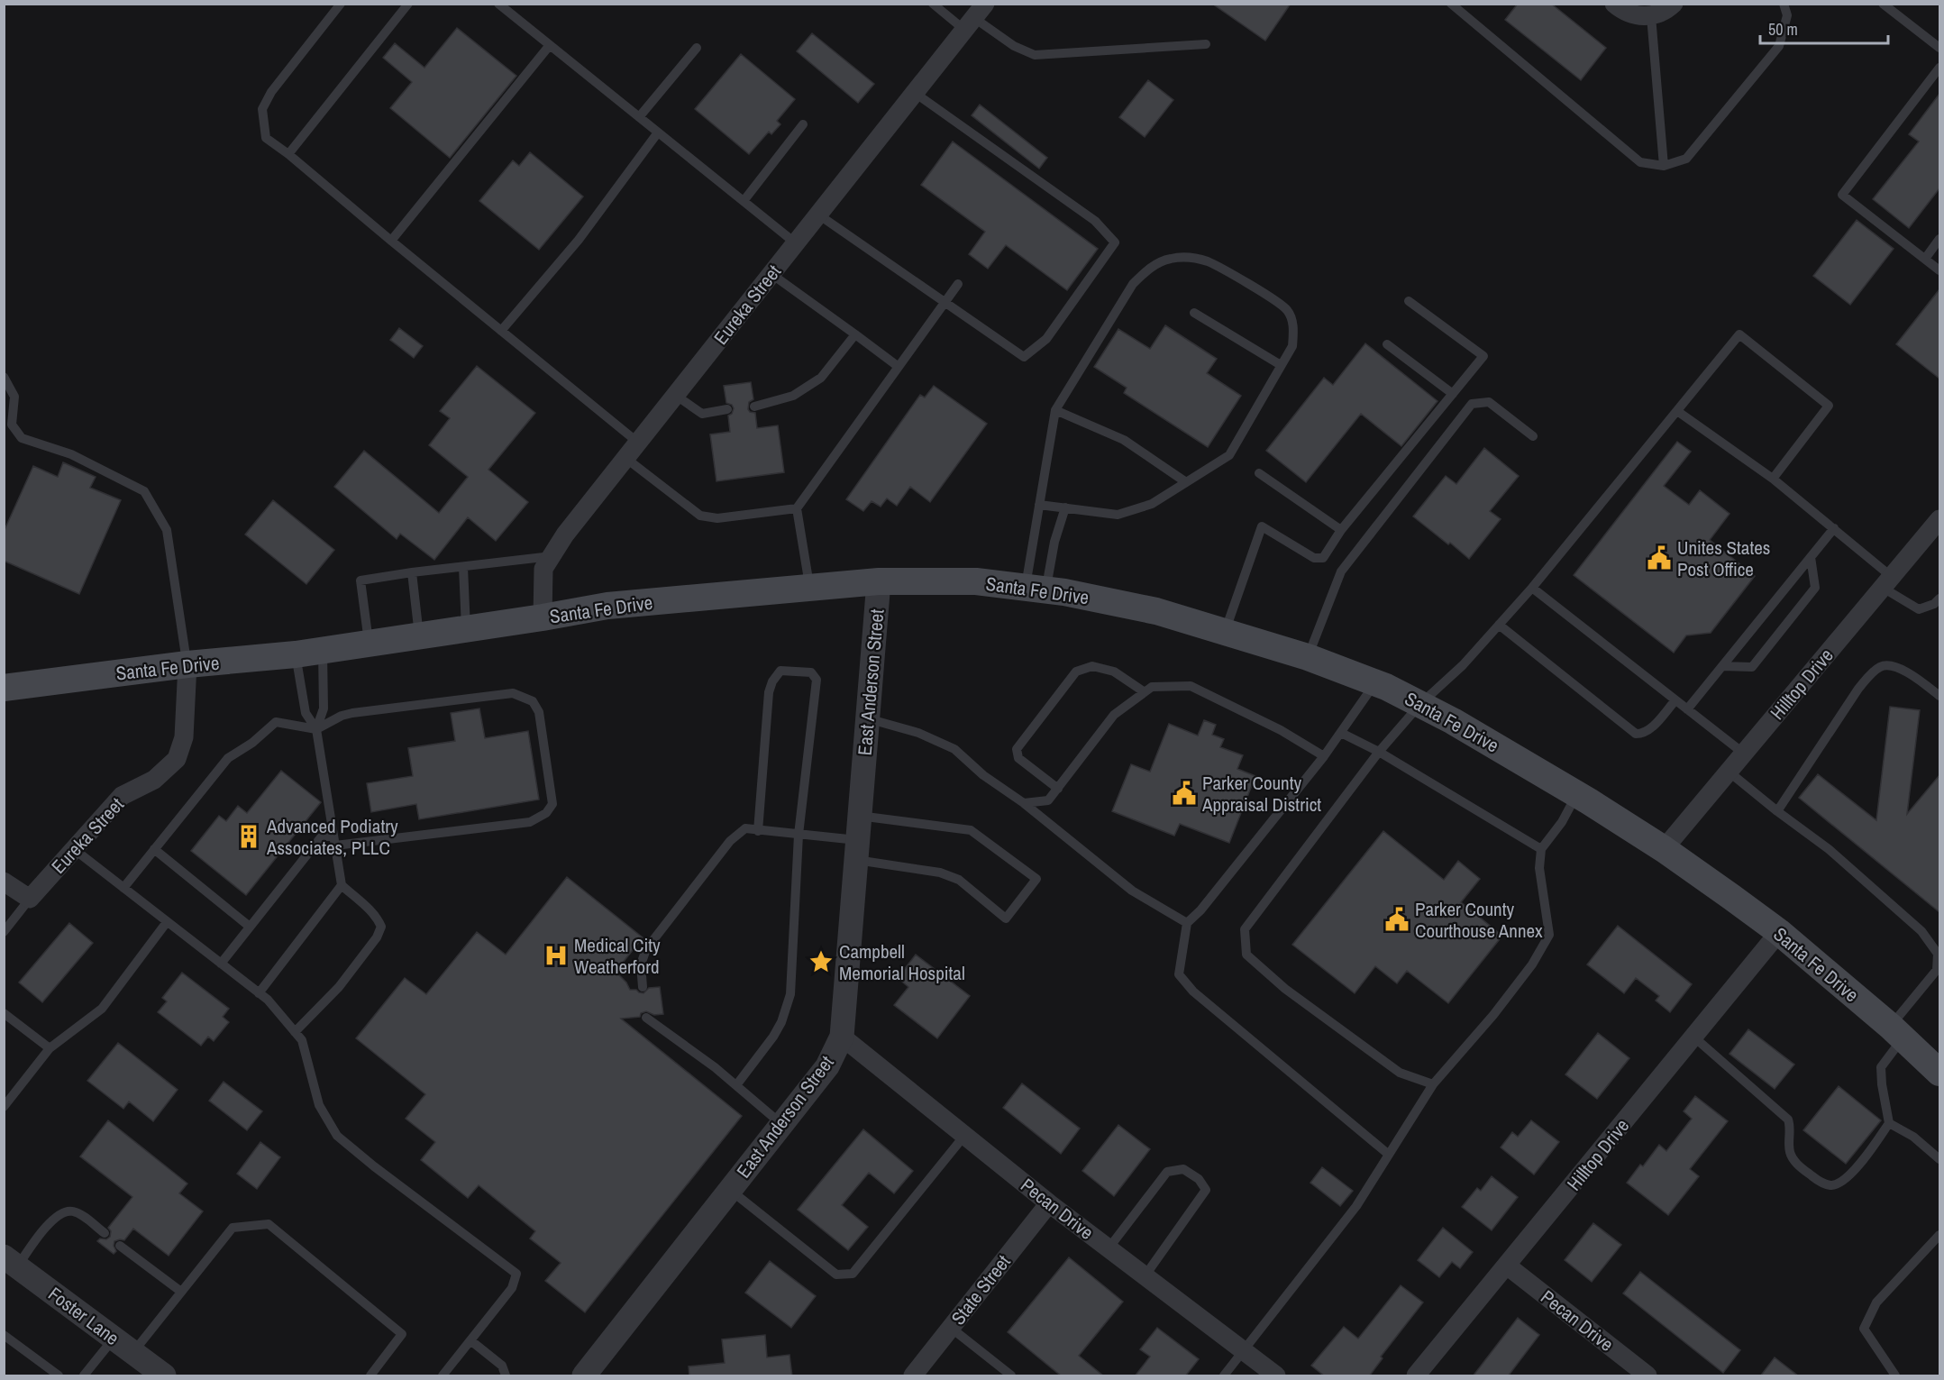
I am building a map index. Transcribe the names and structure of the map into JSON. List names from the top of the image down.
{
  "streets": {
    "main road": ["Santa Fe Drive"],
    "street": [
      "Eureka Street",
      "East Anderson Street",
      "Hilltop Drive",
      "Pecan Drive",
      "State Street",
      "Foster Lane"
    ]
  },
  "crossings": [
    ["Eureka Street", "Santa Fe Drive"],
    ["Santa Fe Drive", "East Anderson Street"],
    ["Santa Fe Drive", "Hilltop Drive"],
    ["East Anderson Street", "Pecan Drive"],
    ["Hilltop Drive", "Pecan Drive"],
    ["Pecan Drive", "State Street"]
  ],
  "places": {
    "public building": ["Unites States Post Office", "Parker County Appraisal District", "Parker County Courthouse Annex"],
    "building": ["Advanced Podiatry Associates, PLLC"],
    "hospital": ["Medical City Weatherford"],
    "place": ["Campbell Memorial Hospital"]
  },
  "scale_bar": "50 m"
}
